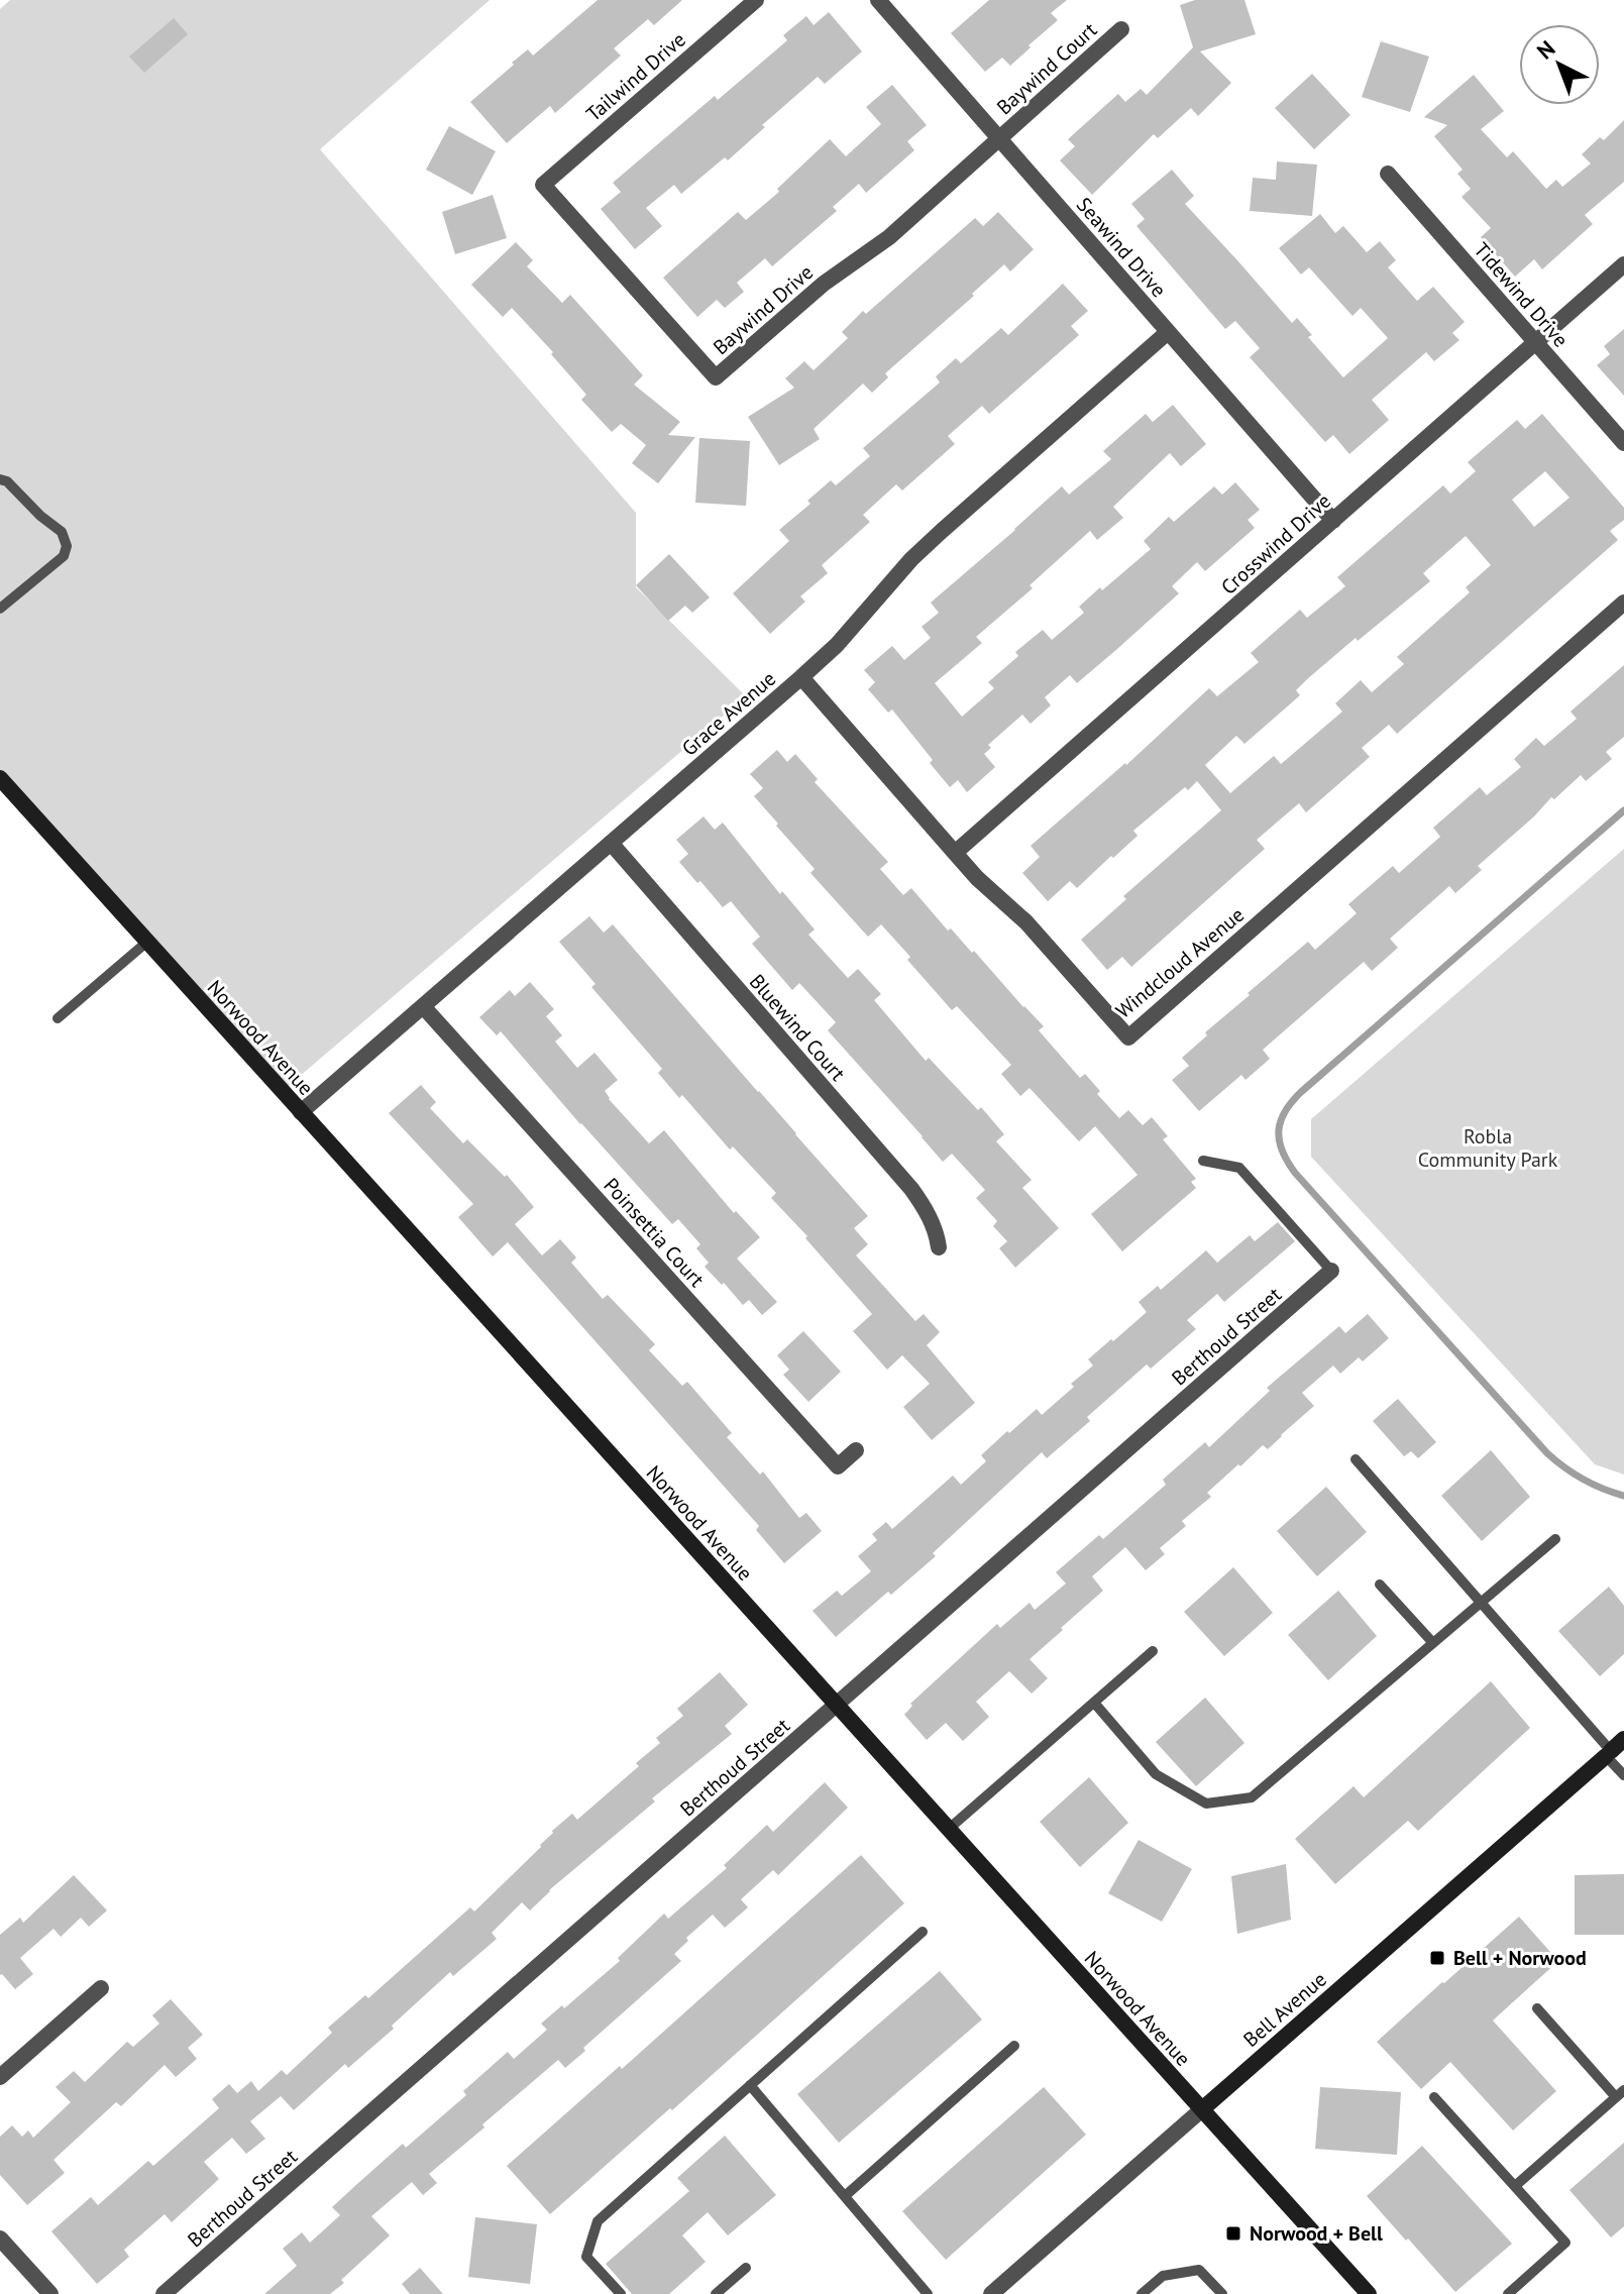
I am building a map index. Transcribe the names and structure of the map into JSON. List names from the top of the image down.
{
  "streets": {
    "main road": ["Norwood Avenue", "Bell Avenue"],
    "street": [
      "Baywind Court",
      "Tailwind Drive",
      "Seawind Drive",
      "Tidewind Drive",
      "Baywind Drive",
      "Crosswind Drive",
      "Grace Avenue",
      "Windcloud Avenue",
      "Bluewind Court",
      "Poinsettia Court",
      "Berthoud Street"
    ]
  },
  "crossings": [
    ["Baywind Court", "Seawind Drive"],
    ["Baywind Court", "Baywind Drive"],
    ["Tailwind Drive", "Baywind Drive"],
    ["Seawind Drive", "Baywind Drive"],
    ["Seawind Drive", "Crosswind Drive"],
    ["Seawind Drive", "Grace Avenue"],
    ["Tidewind Drive", "Crosswind Drive"],
    ["Crosswind Drive", "Windcloud Avenue"],
    ["Grace Avenue", "Windcloud Avenue"],
    ["Grace Avenue", "Bluewind Court"],
    ["Grace Avenue", "Norwood Avenue"],
    ["Grace Avenue", "Poinsettia Court"],
    ["Norwood Avenue", "Berthoud Street"],
    ["Norwood Avenue", "Bell Avenue"]
  ],
  "parks": ["Robla Community Park"],
  "places": {
    "transit": ["Bell + Norwood", "Norwood + Bell"]
  },
  "north": "top left"
}
